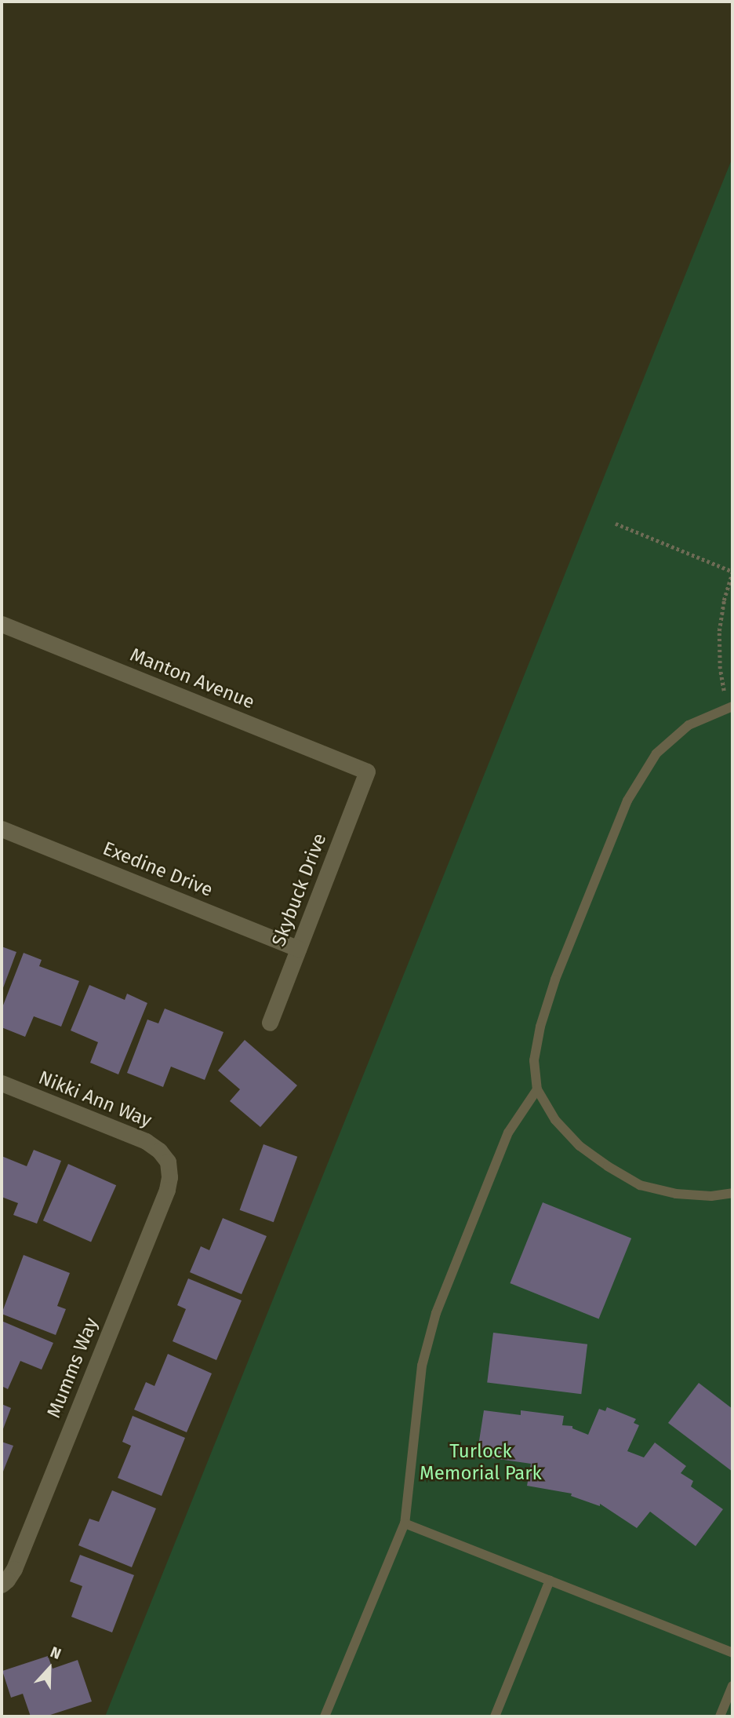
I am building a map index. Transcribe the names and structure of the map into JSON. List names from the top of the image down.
{
  "streets": {
    "street": [
      "Manton Avenue",
      "Exedine Drive",
      "Skybuck Drive",
      "Nikki Ann Way",
      "Mumms Way"
    ]
  },
  "crossings": [
    ["Manton Avenue", "Skybuck Drive"],
    ["Exedine Drive", "Skybuck Drive"],
    ["Nikki Ann Way", "Mumms Way"]
  ],
  "parks": ["Turlock Memorial Park"],
  "north": "top"
}
